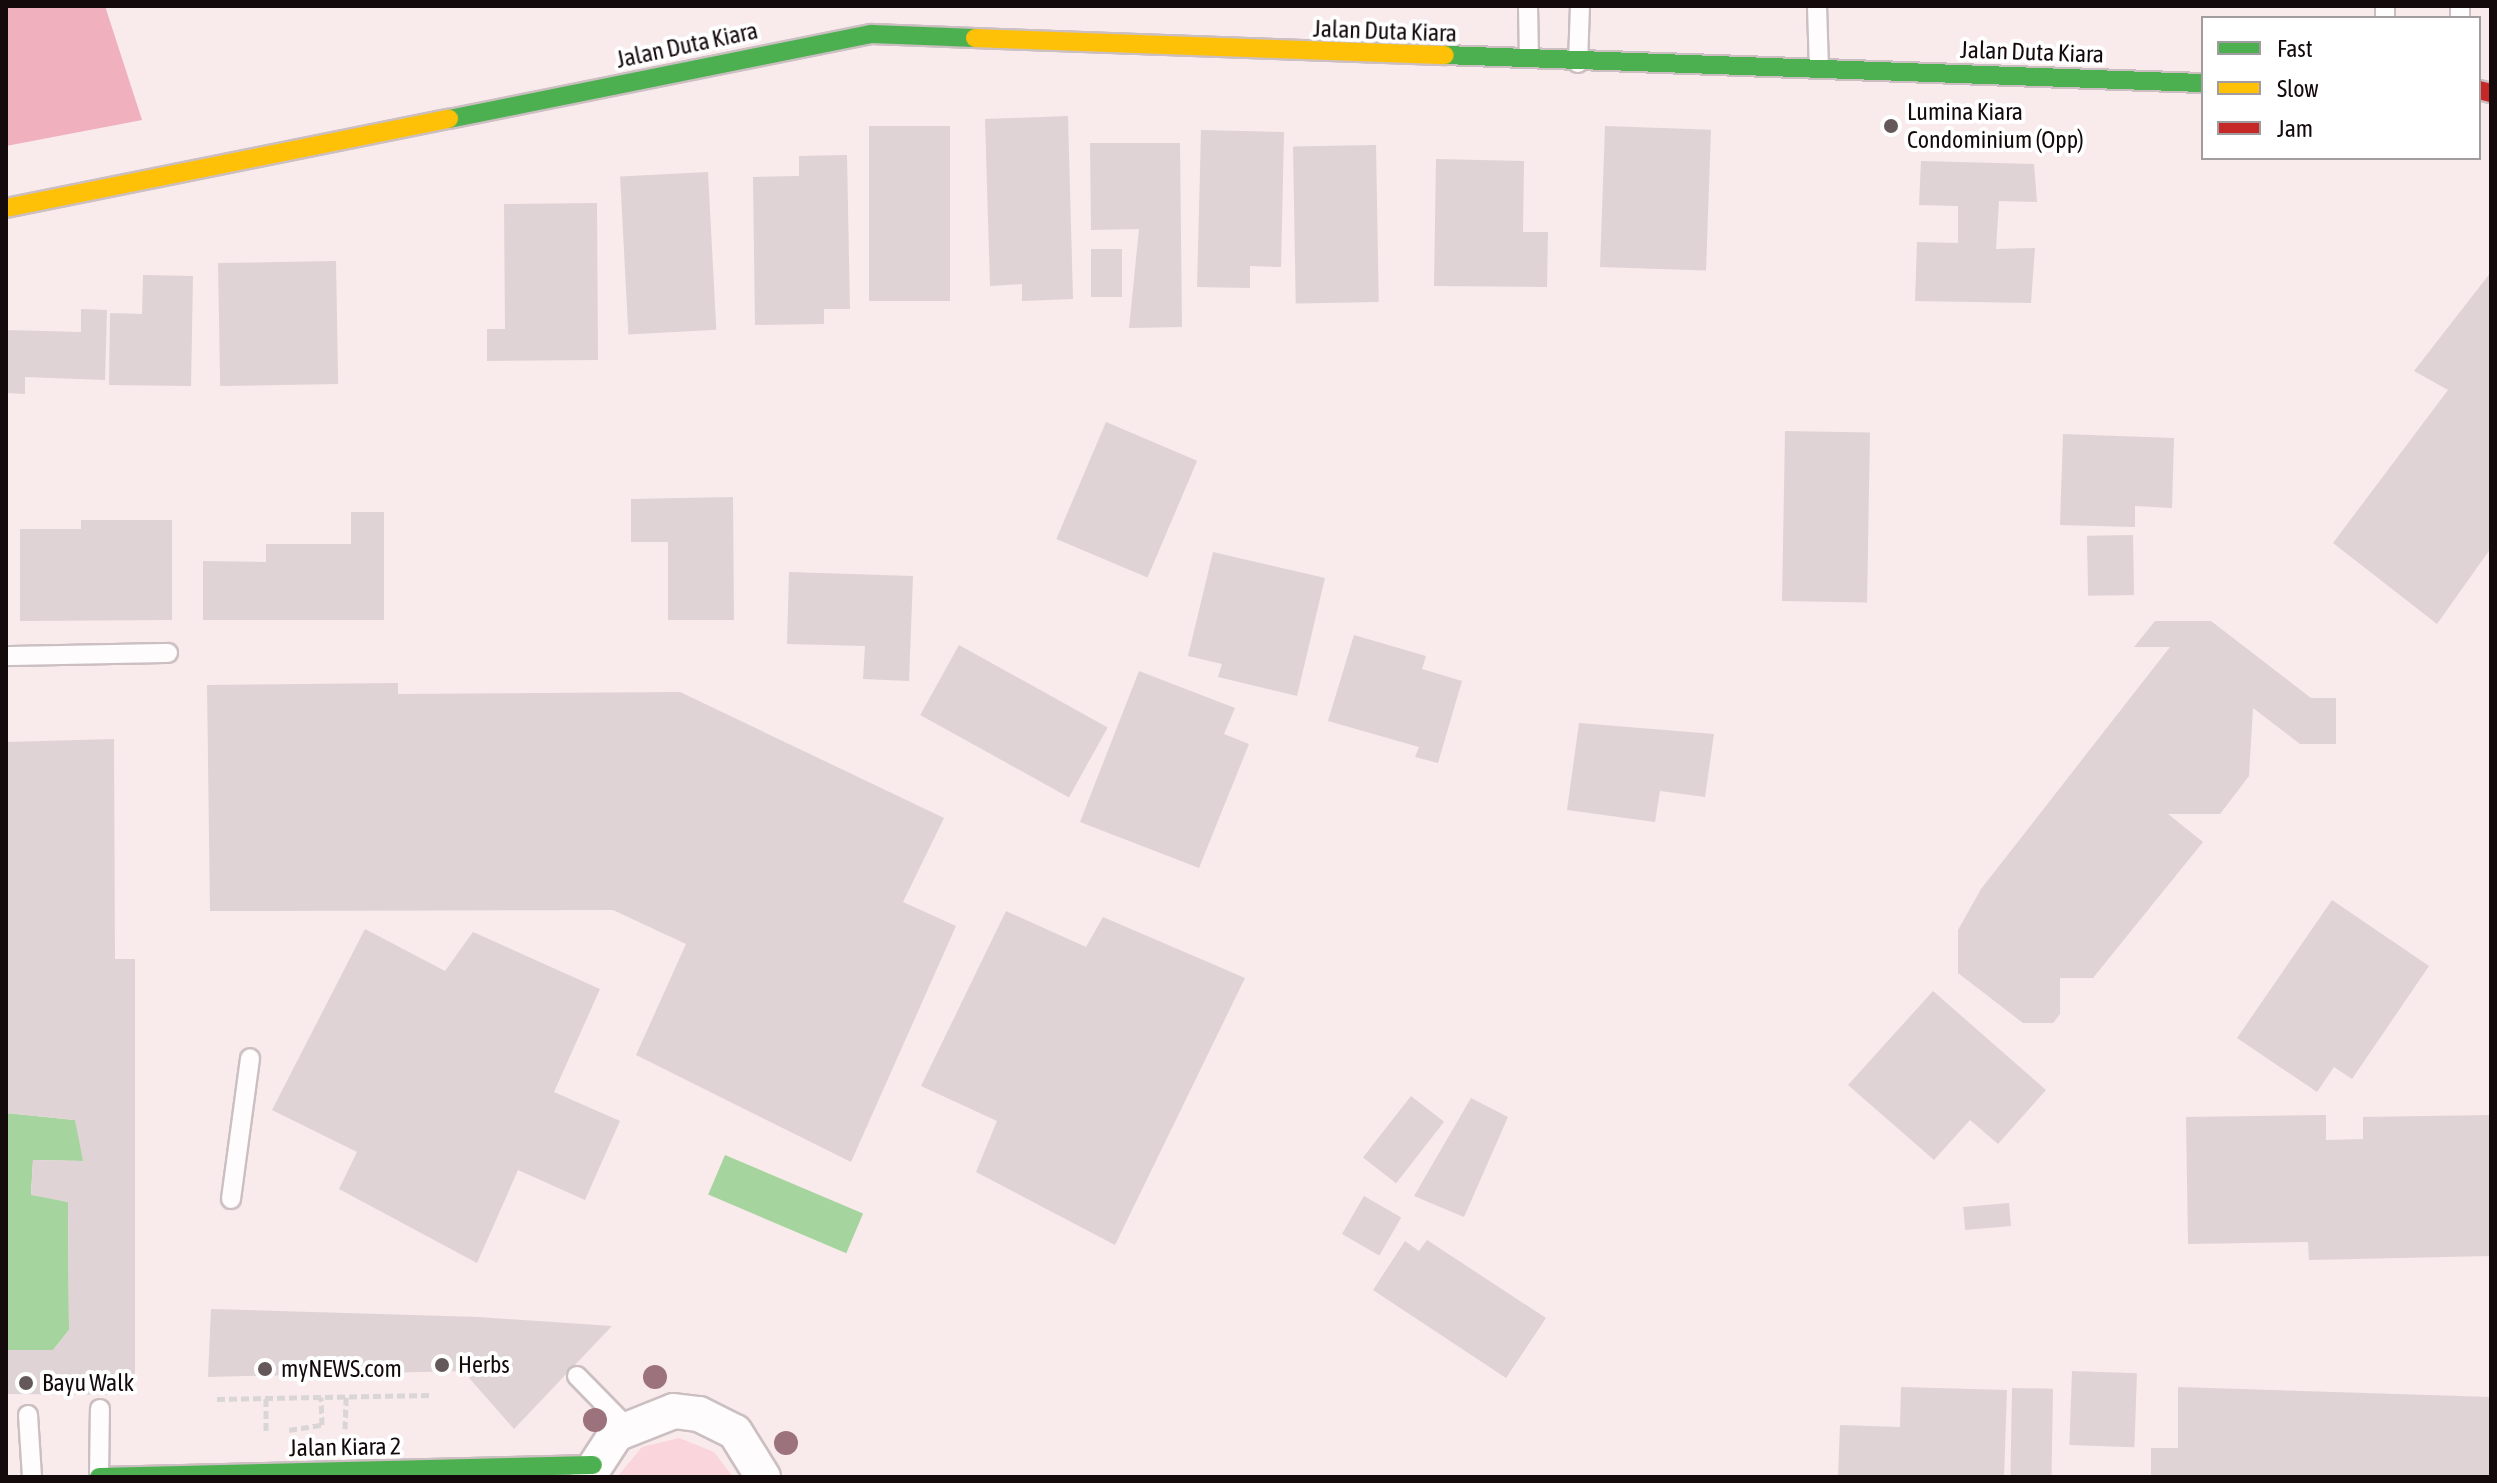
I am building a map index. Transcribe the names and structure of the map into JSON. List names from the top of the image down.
{
  "streets": {
    "main road": ["Jalan Duta Kiara", "Jalan Kiara 2"]
  },
  "places": [
    "Lumina Kiara Condominium (Opp)",
    "Herbs",
    "myNEWS.com",
    "Bayu Walk"
  ],
  "legend": ["Fast", "Slow", "Jam"]
}
